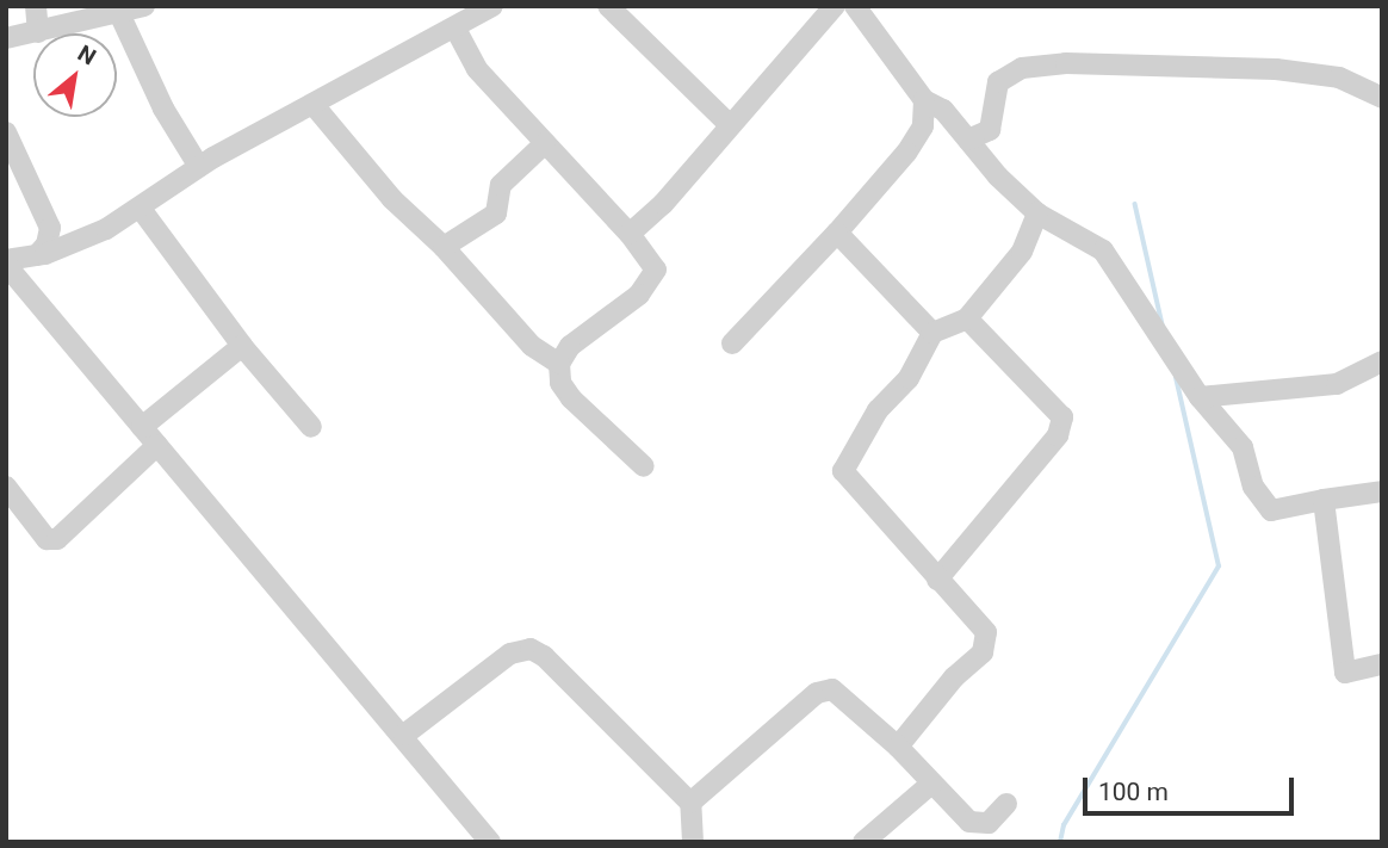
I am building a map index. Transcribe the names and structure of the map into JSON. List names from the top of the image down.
{
  "scale_bar": "100 m",
  "north": "top right"
}
